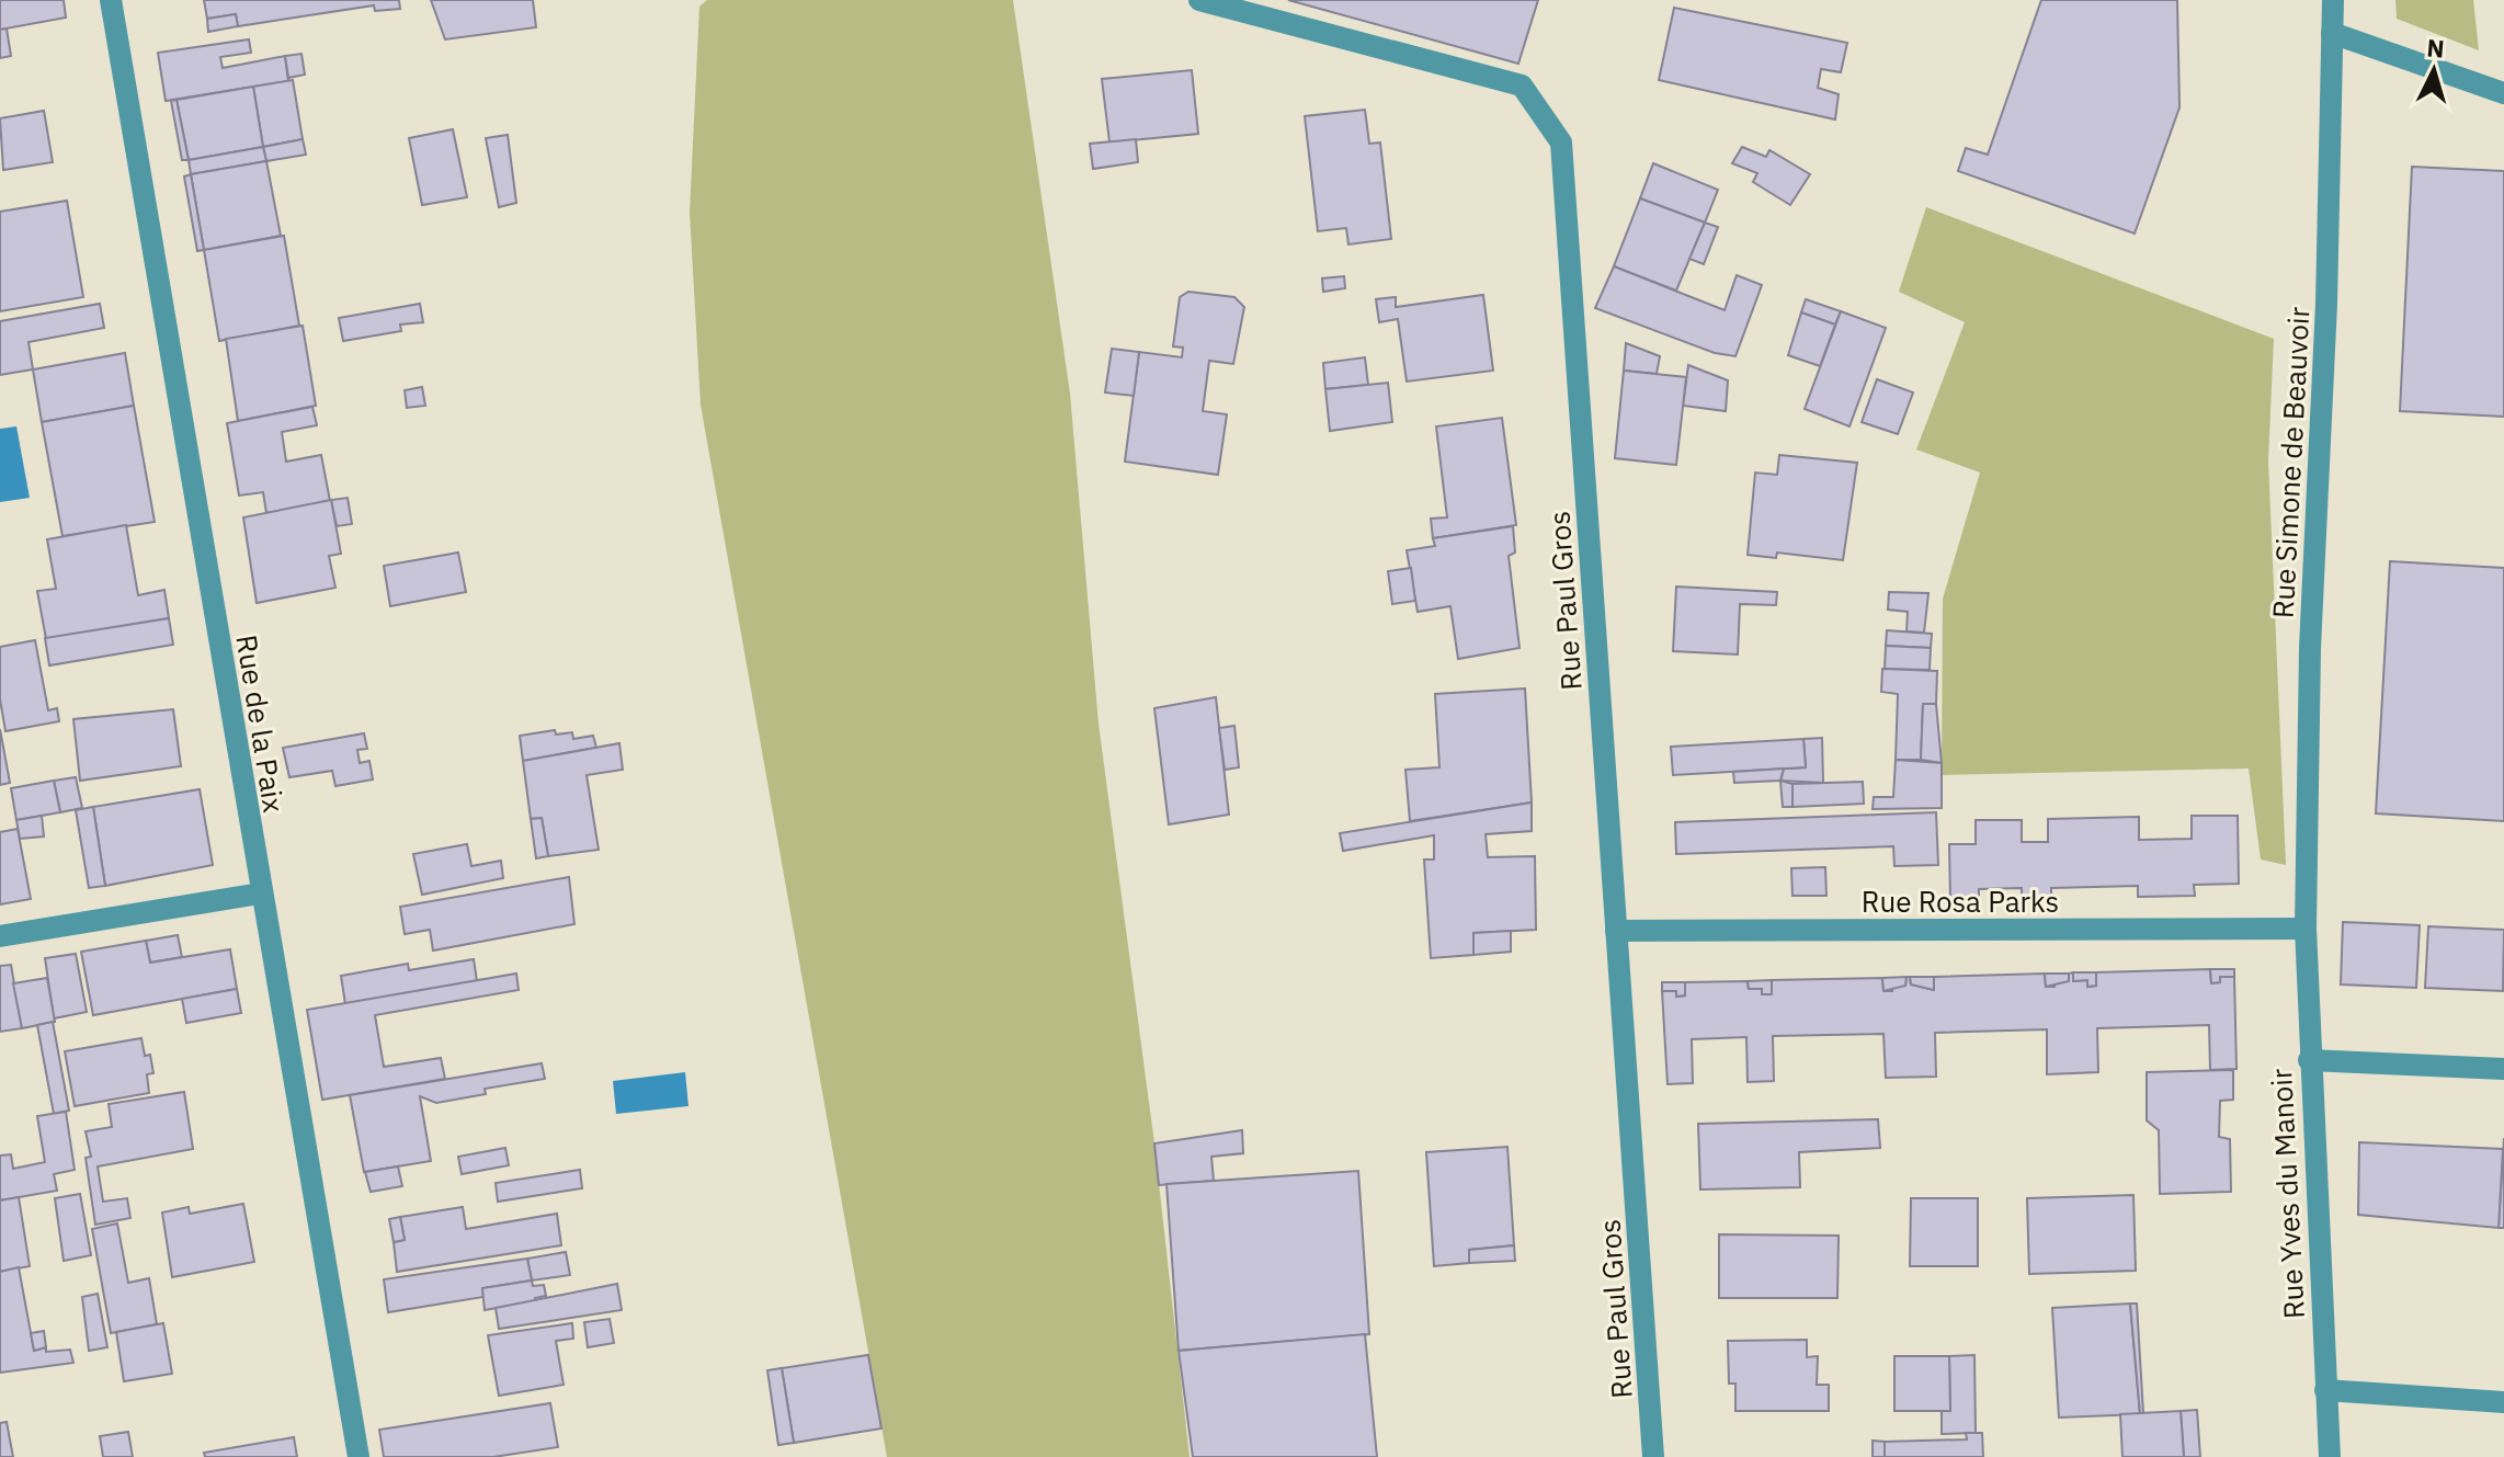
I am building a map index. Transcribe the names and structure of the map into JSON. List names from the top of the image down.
{
  "streets": {
    "street": [
      "Rue Simone de Beauvoir",
      "Rue Paul Gros",
      "Rue de la Paix",
      "Rue Rosa Parks",
      "Rue Yves du Manoir"
    ]
  },
  "crossings": [
    ["Rue Simone de Beauvoir", "Rue Rosa Parks"],
    ["Rue Simone de Beauvoir", "Rue Yves du Manoir"],
    ["Rue Paul Gros", "Rue Rosa Parks"],
    ["Rue Rosa Parks", "Rue Yves du Manoir"]
  ],
  "north": "top"
}
